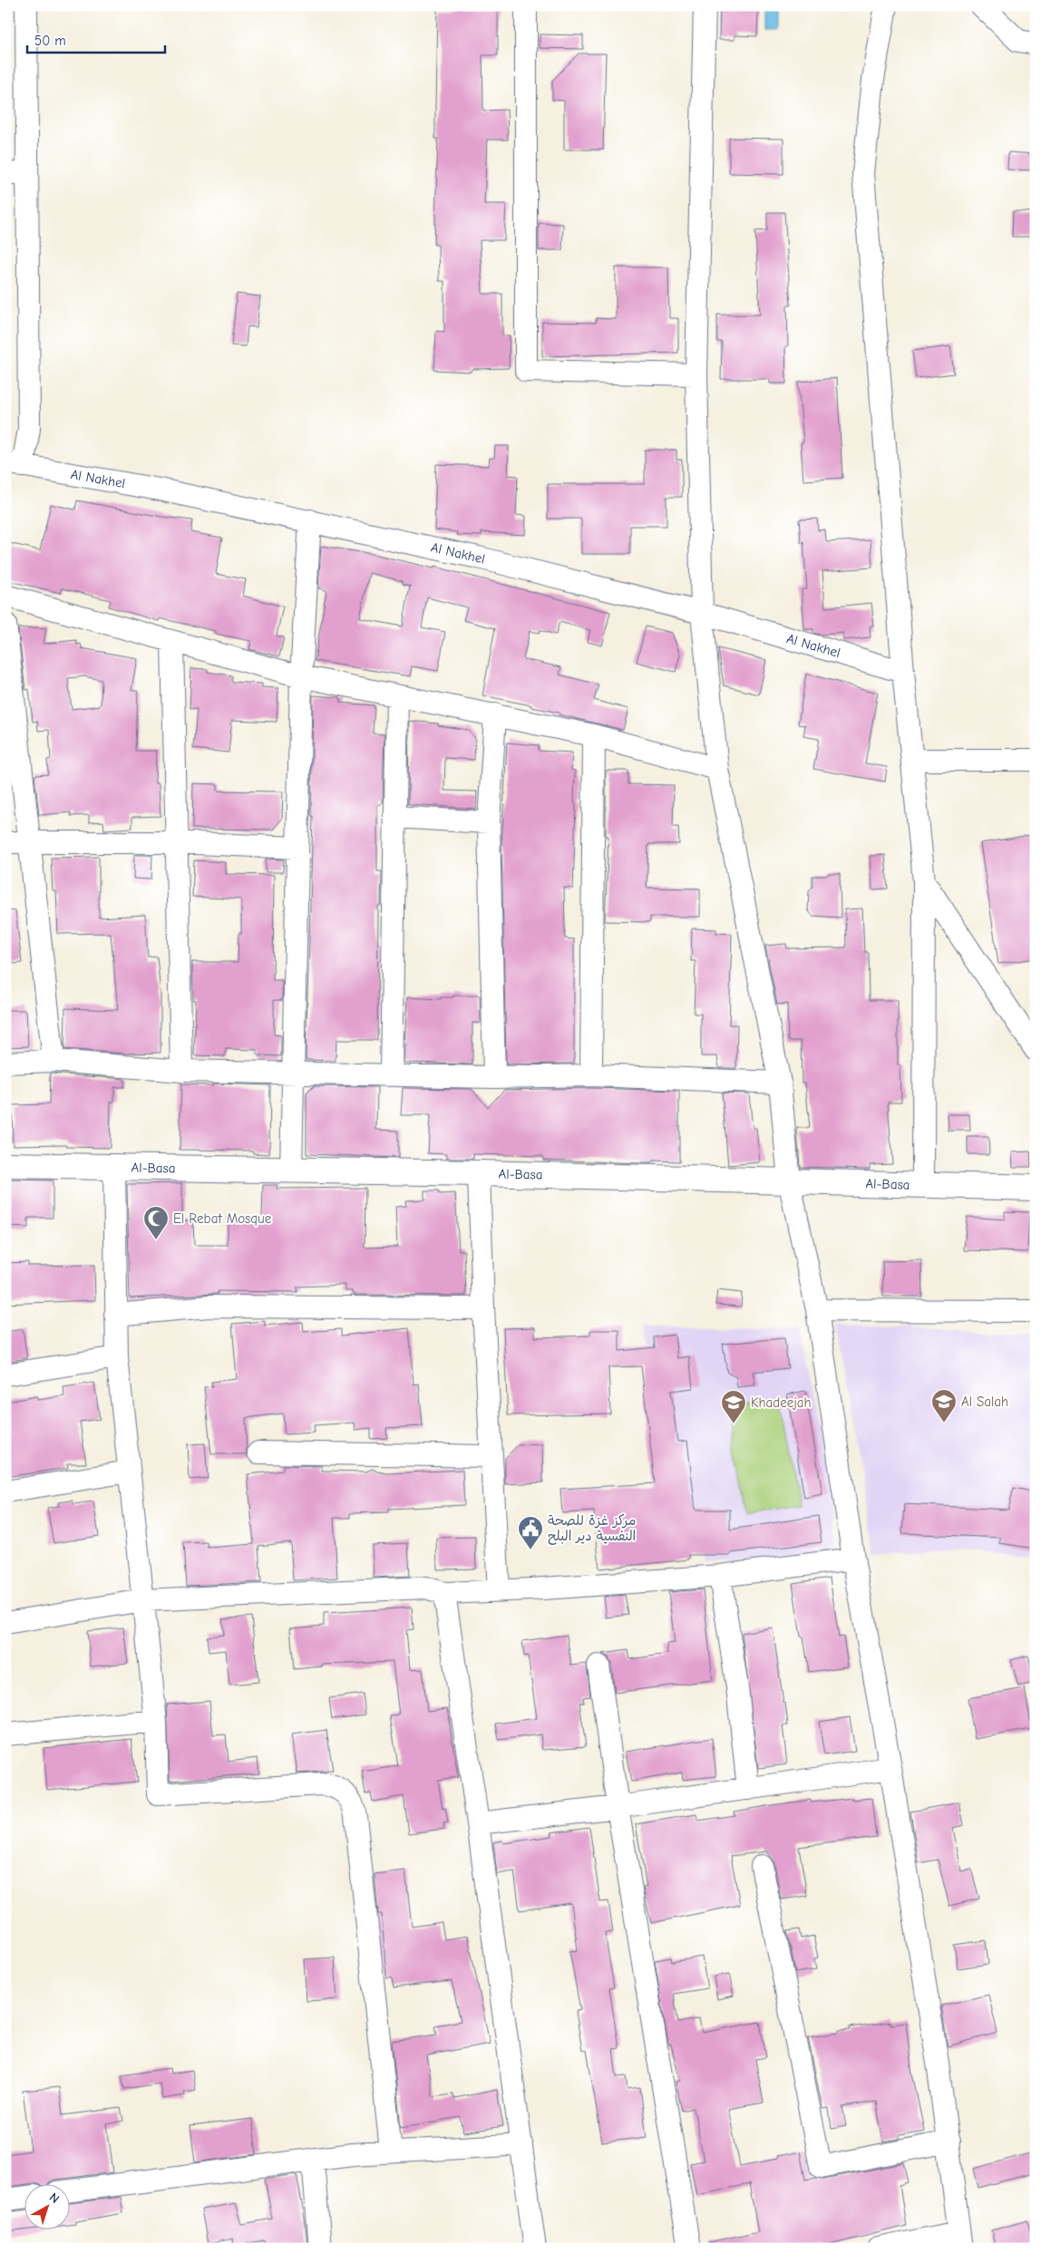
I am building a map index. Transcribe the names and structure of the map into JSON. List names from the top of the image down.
{
  "streets": {
    "street": ["Al Nakhel", "Al-Basa"]
  },
  "places": {
    "mosque": ["El Rebat Mosque"],
    "school or university": ["Al Salah", "Khadeejah"],
    "public building": ["مركز غزة للصحة النفسية دير البلح"]
  },
  "scale_bar": "50 m",
  "north": "top right"
}
